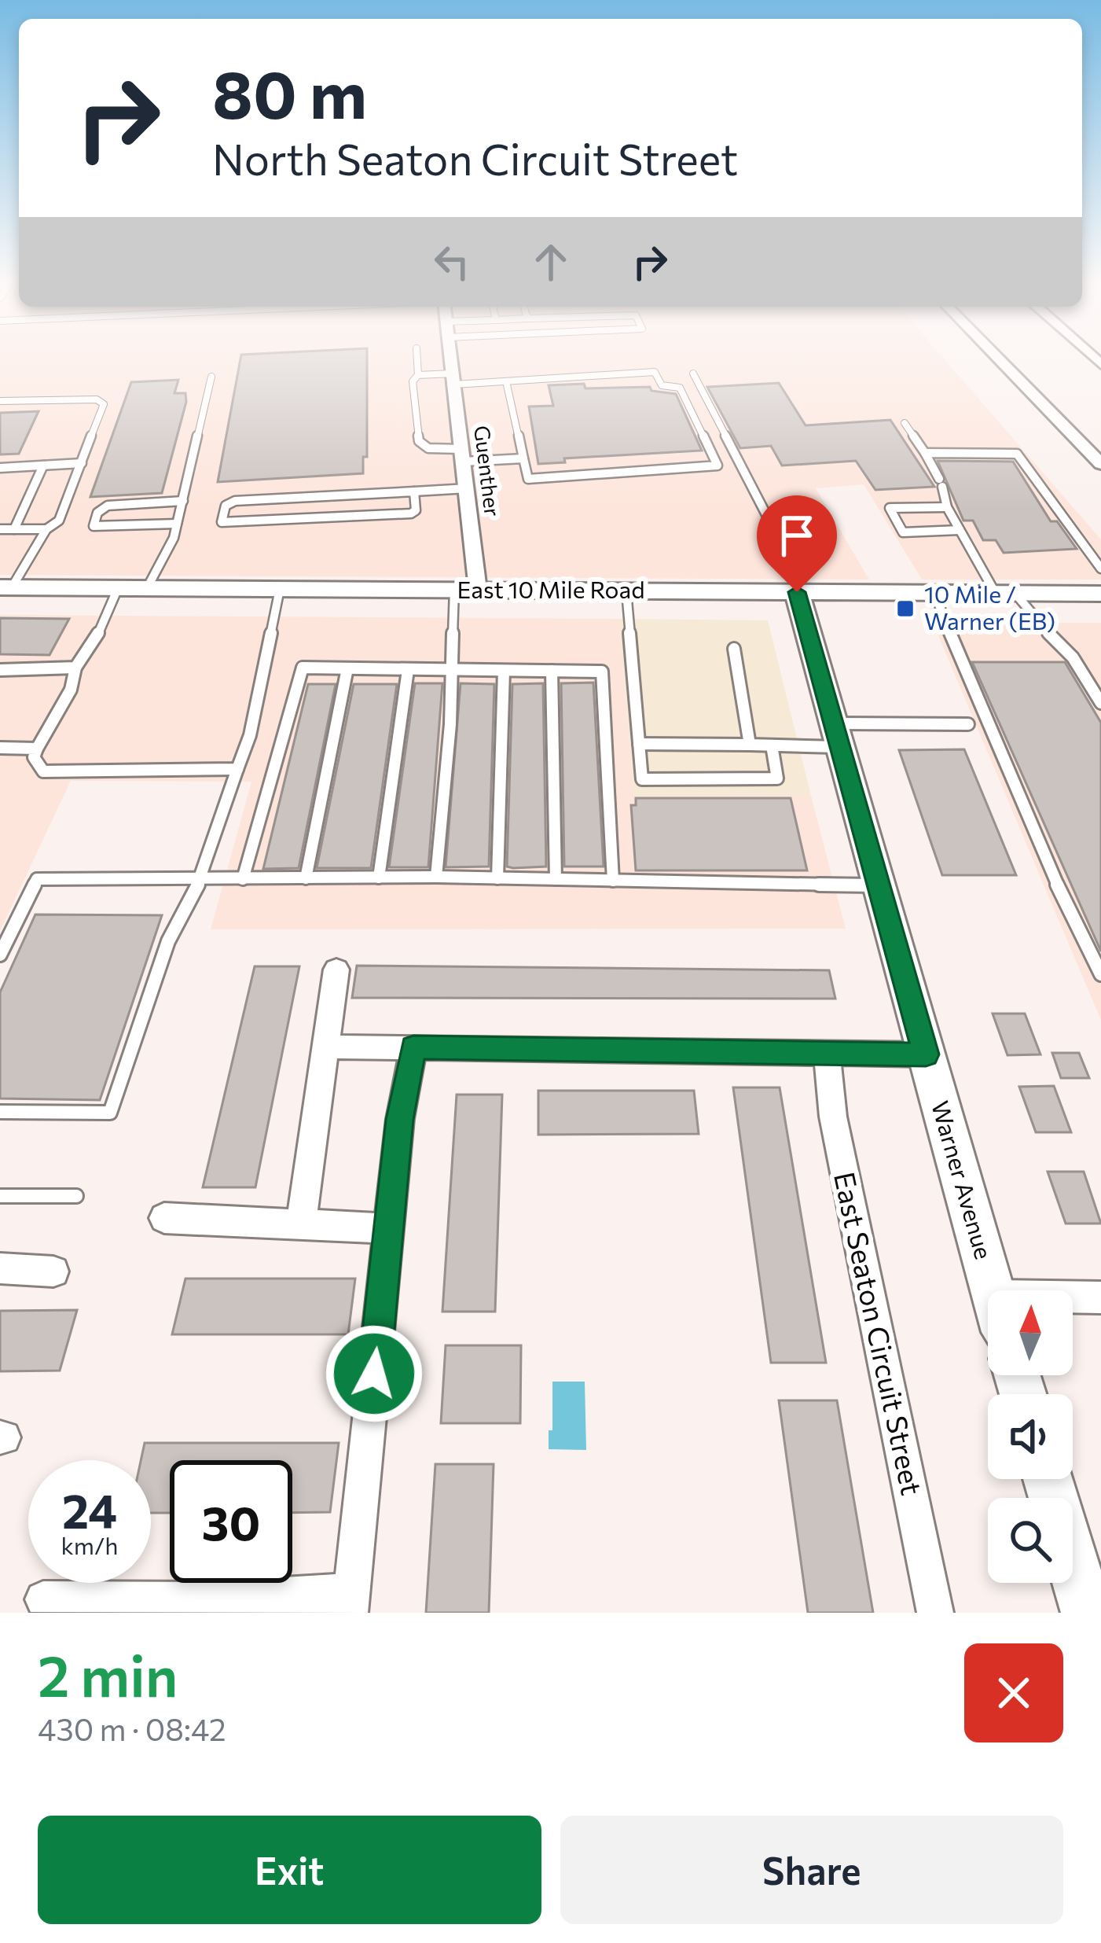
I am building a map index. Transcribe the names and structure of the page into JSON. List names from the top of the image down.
{
  "streets": {
    "main road": ["East 10 Mile Road", "Warner Avenue"],
    "street": ["Guenther", "East Seaton Circuit Street"]
  },
  "crossings": [
    ["Guenther", "East 10 Mile Road"],
    ["East 10 Mile Road", "Warner Avenue"]
  ],
  "places": {
    "transit": ["10 Mile / Warner (EB)"]
  },
  "north": "top",
  "page": {
    "turn": ["80 m", "North Seaton Circuit Street"],
    "speed": "24 km/h",
    "limit": "30",
    "heading": ["2 min", "430 m · 08:42"],
    "buttons": ["Exit", "Share"]
  }
}
